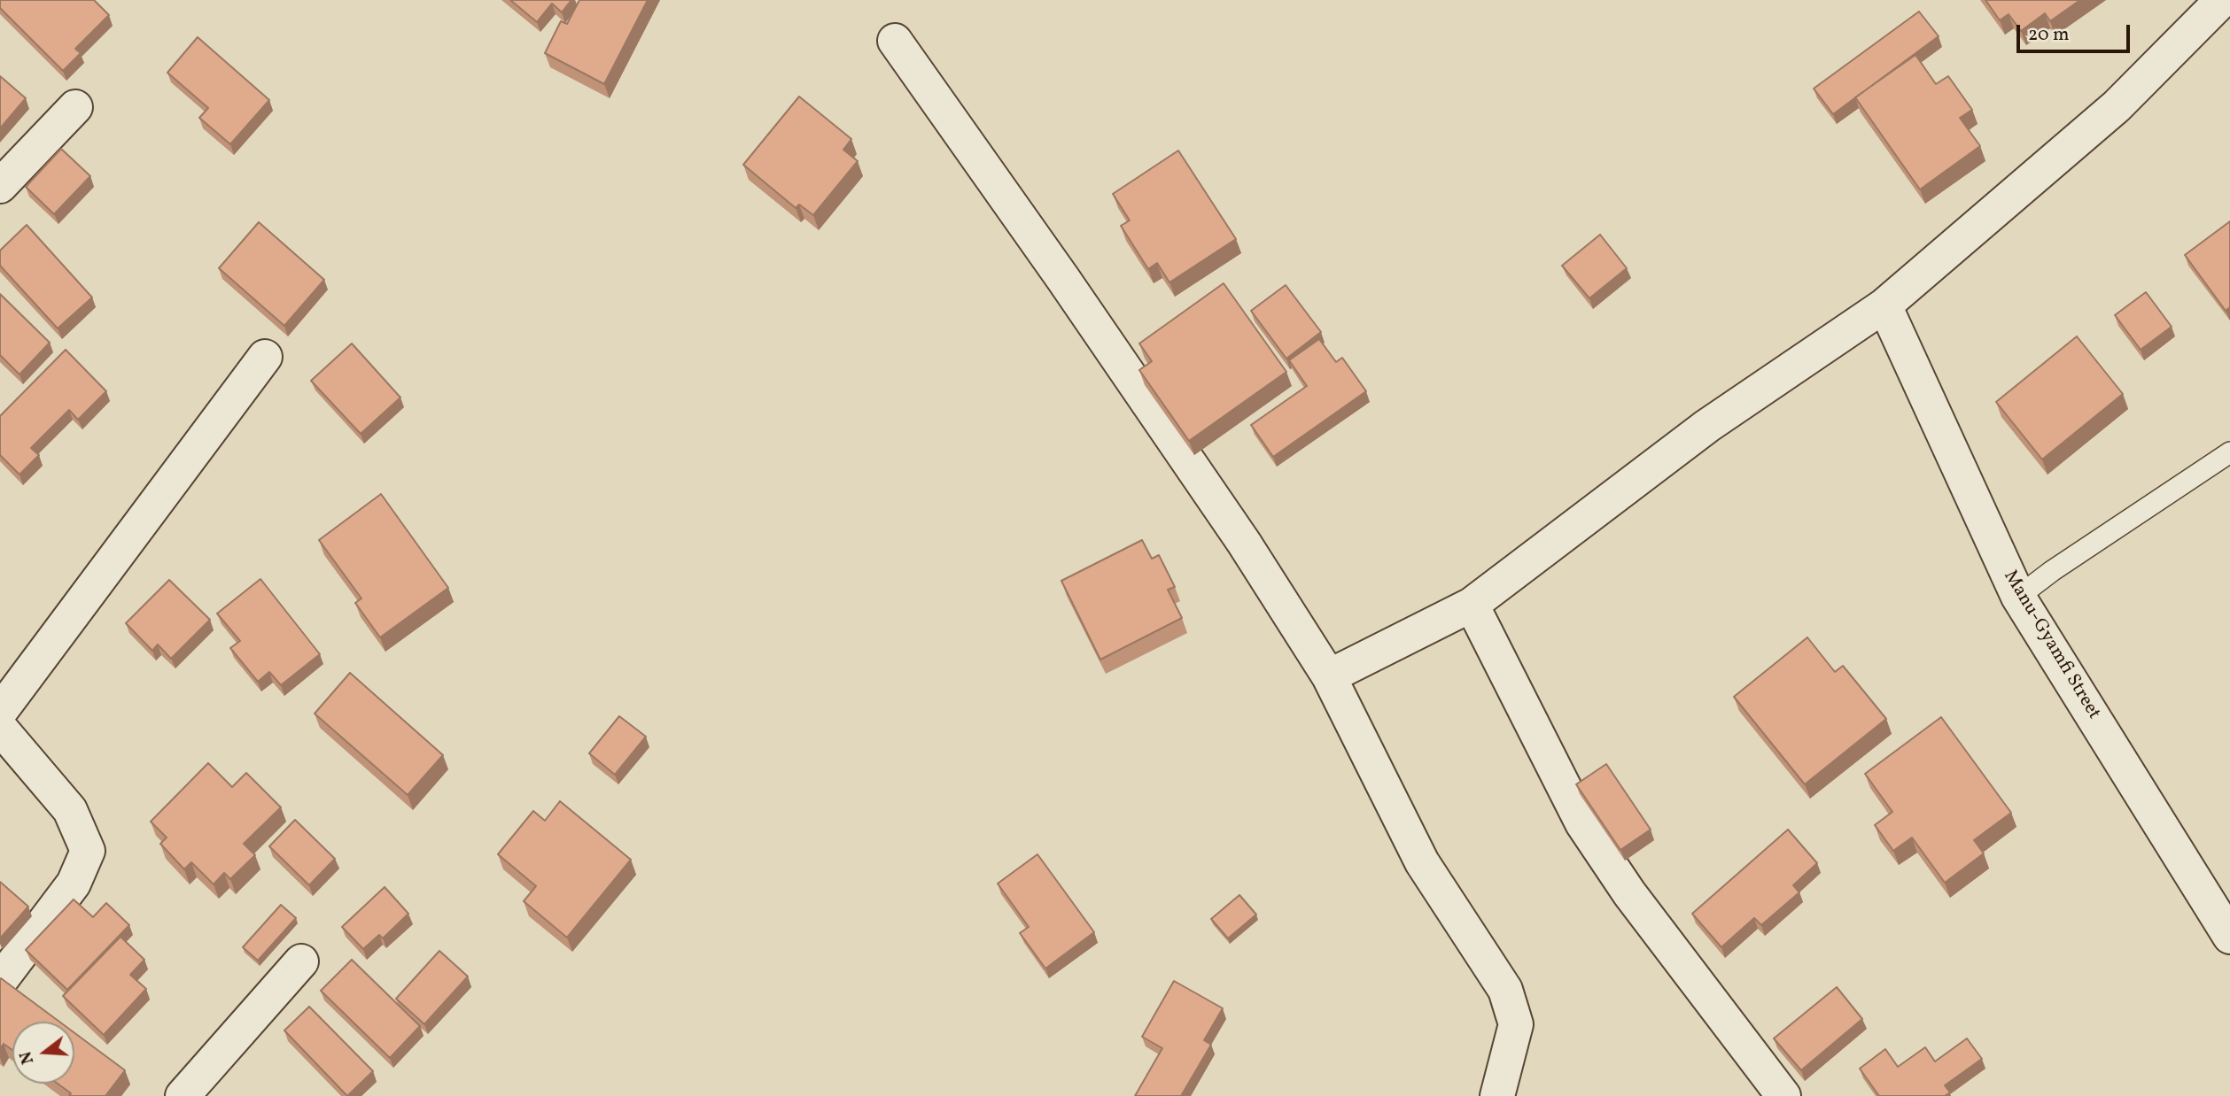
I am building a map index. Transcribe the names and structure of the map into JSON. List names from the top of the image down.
{
  "streets": {
    "street": ["Manu-Gyamfi Street"]
  },
  "scale_bar": "20 m",
  "north": "left"
}
